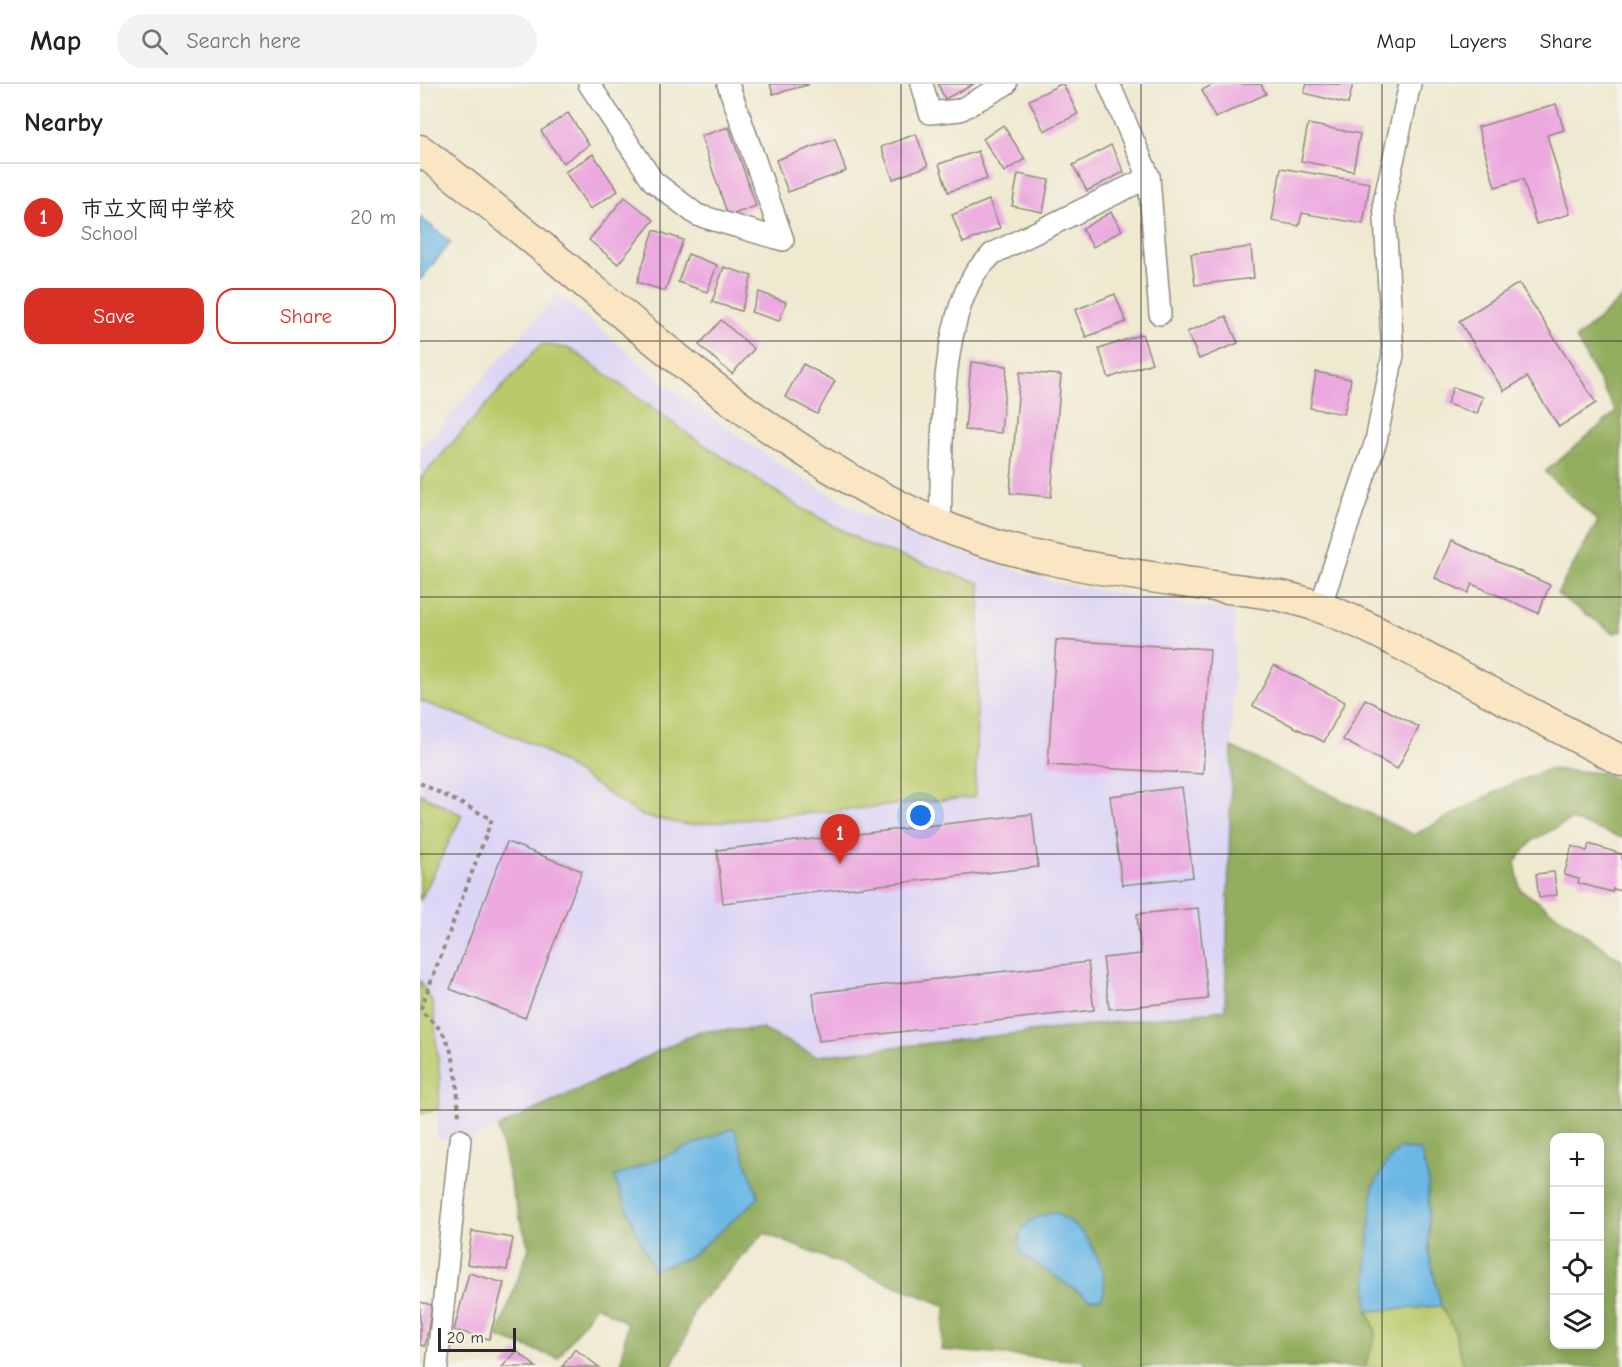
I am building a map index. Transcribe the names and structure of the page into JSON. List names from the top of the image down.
{
  "scale_bar": "20 m",
  "page": {
    "header": "Map",
    "search": "Search here",
    "nav": ["Map", "Layers", "Share"],
    "heading": "Nearby",
    "list": [
      {
        "mark": "1",
        "name": "市立文岡中学校",
        "note": "School",
        "value": "20 m"
      }
    ],
    "buttons": ["Save", "Share"],
    "pins": "1",
    "map_buttons": ["+", "−"],
    "scale": "20 m"
  }
}
